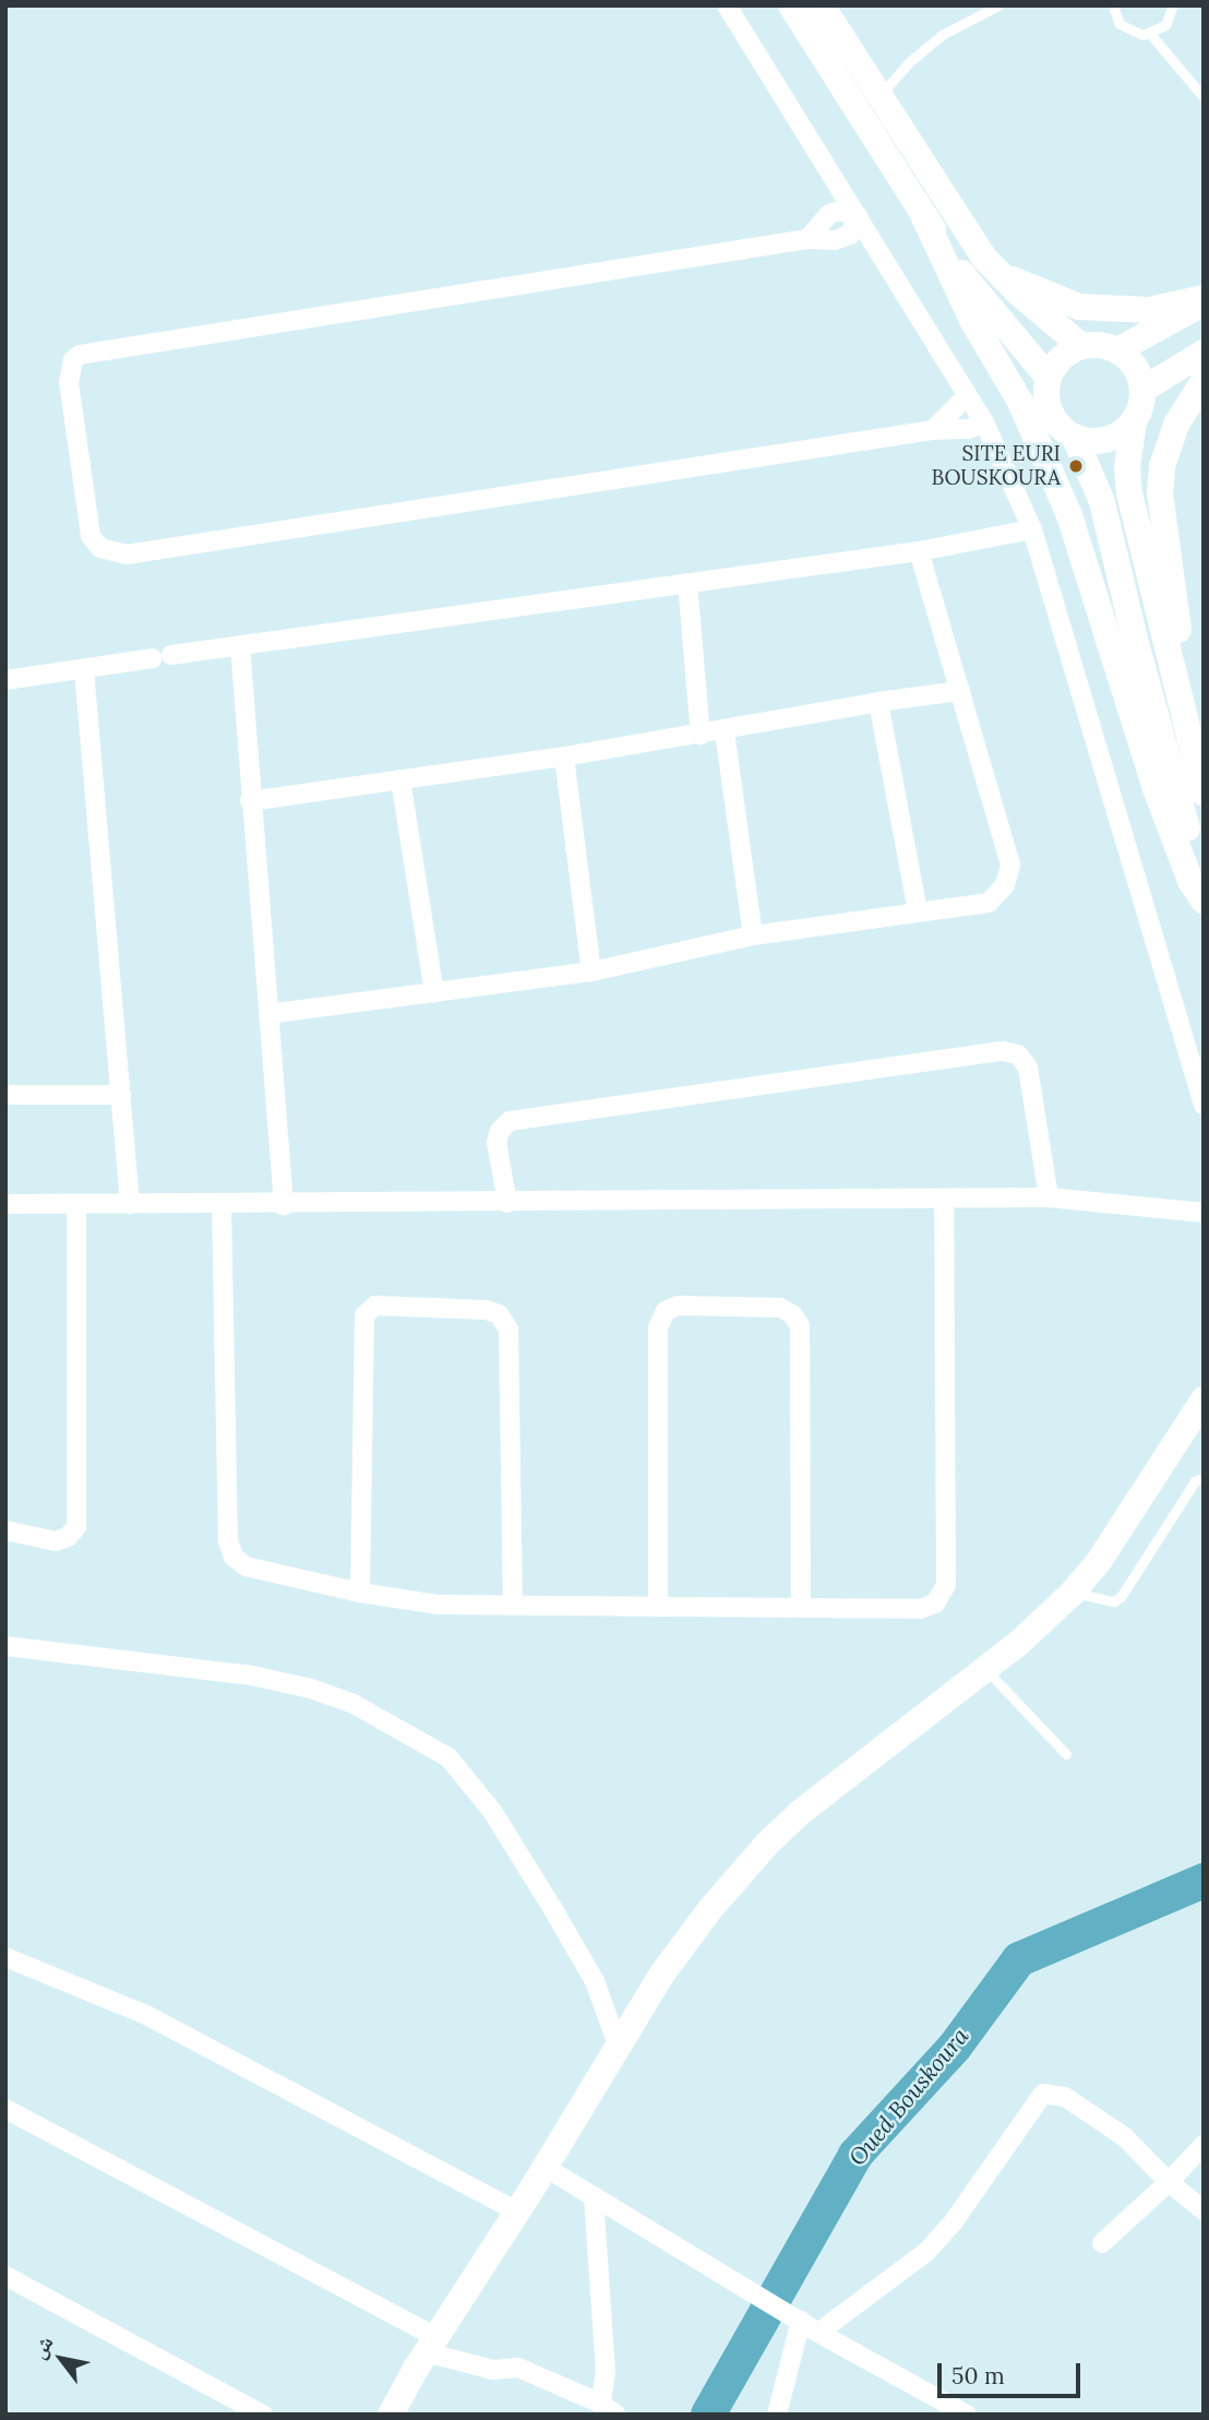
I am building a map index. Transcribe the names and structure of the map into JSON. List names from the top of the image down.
{
  "water": ["Oued Bouskoura"],
  "places": ["SITE EURI BOUSKOURA"],
  "scale_bar": "50 m",
  "north": "top left"
}
